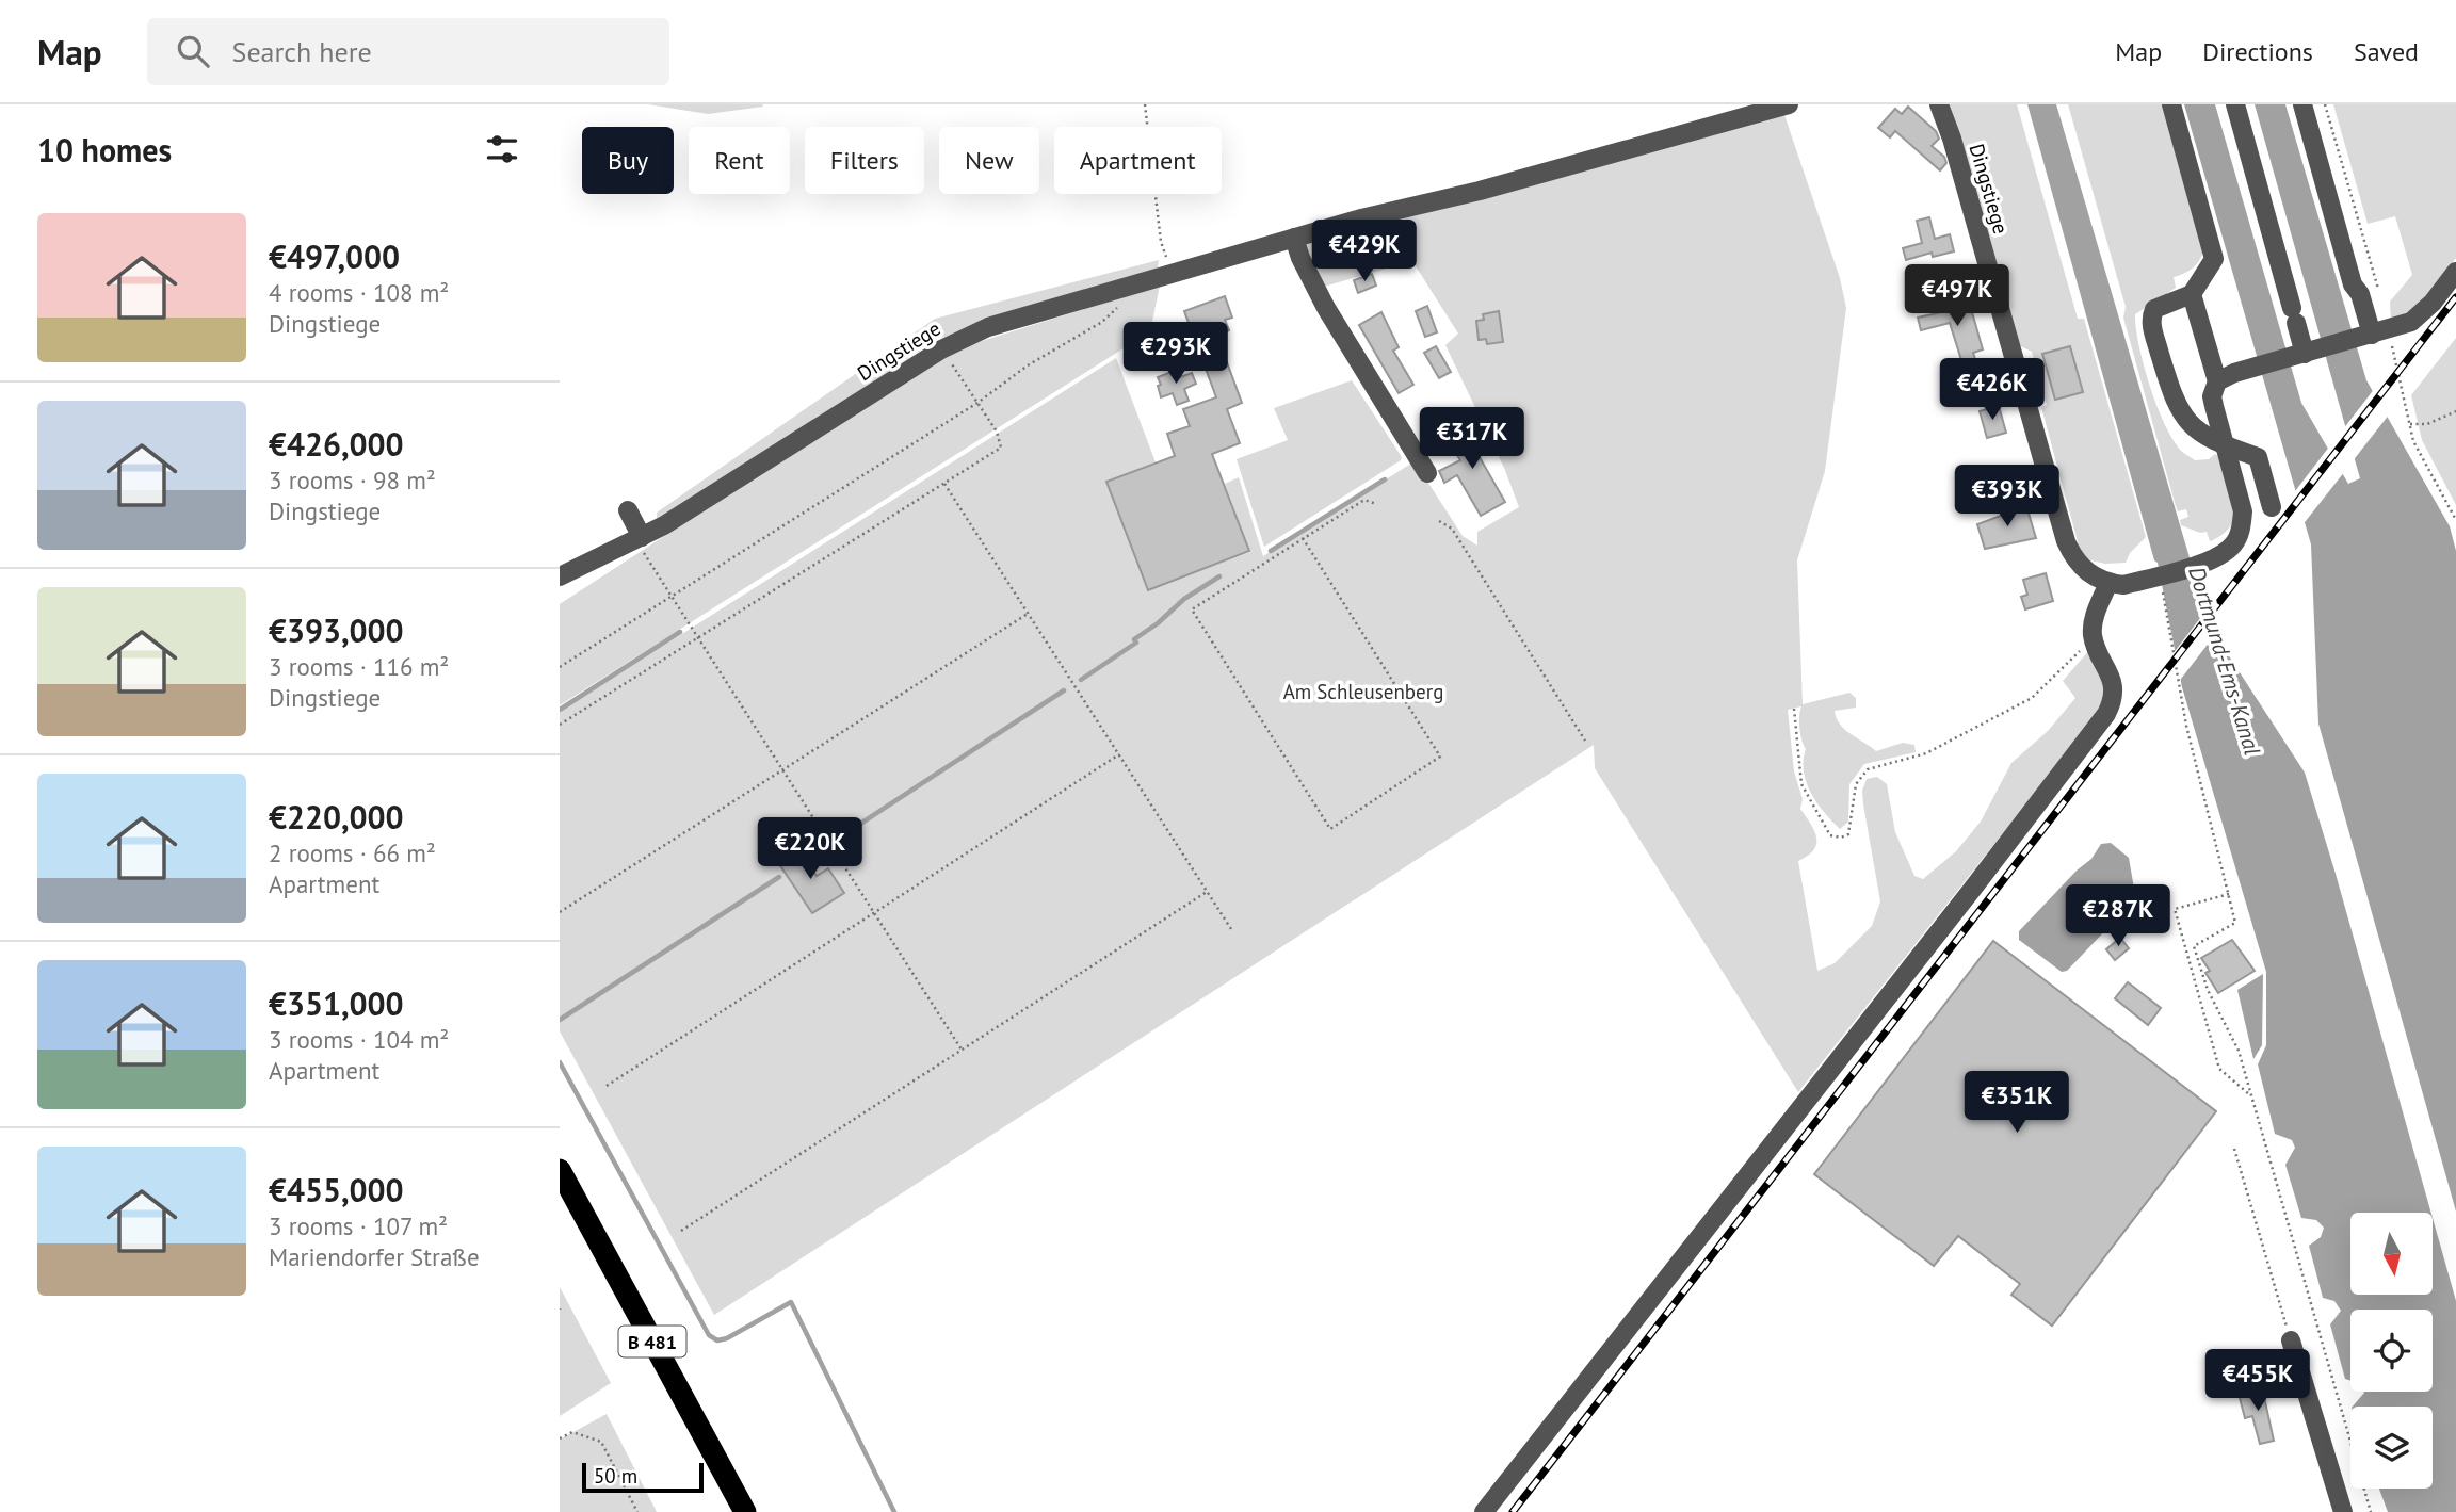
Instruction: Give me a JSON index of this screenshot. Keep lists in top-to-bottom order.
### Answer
{
  "streets": {
    "highway": ["B 481"],
    "street": ["Dingstiege"]
  },
  "water": ["Dortmund-Ems-Kanal"],
  "parks": ["Am Schleusenberg"],
  "scale_bar": "50 m",
  "north": "bottom",
  "page": {
    "header": "Map",
    "search": "Search here",
    "nav": ["Map", "Directions", "Saved"],
    "heading": "10 homes",
    "chip": [
      "Buy",
      "Rent",
      "Filters",
      "New",
      "Apartment"
    ],
    "list": [
      {
        "name": "€497,000",
        "note": "4 rooms · 108 m² · Dingstiege"
      },
      {
        "name": "€426,000",
        "note": "3 rooms · 98 m² · Dingstiege"
      },
      {
        "name": "€393,000",
        "note": "3 rooms · 116 m² · Dingstiege"
      },
      {
        "name": "€220,000",
        "note": "2 rooms · 66 m² · Apartment"
      },
      {
        "name": "€351,000",
        "note": "3 rooms · 104 m² · Apartment"
      },
      {
        "name": "€455,000",
        "note": "3 rooms · 107 m² · Mariendorfer Straße"
      }
    ],
    "price": [
      "€429K",
      "€497K",
      "€293K",
      "€426K",
      "€317K",
      "€393K",
      "€220K",
      "€287K",
      "€351K",
      "€455K"
    ],
    "scale": "50 m"
  }
}
